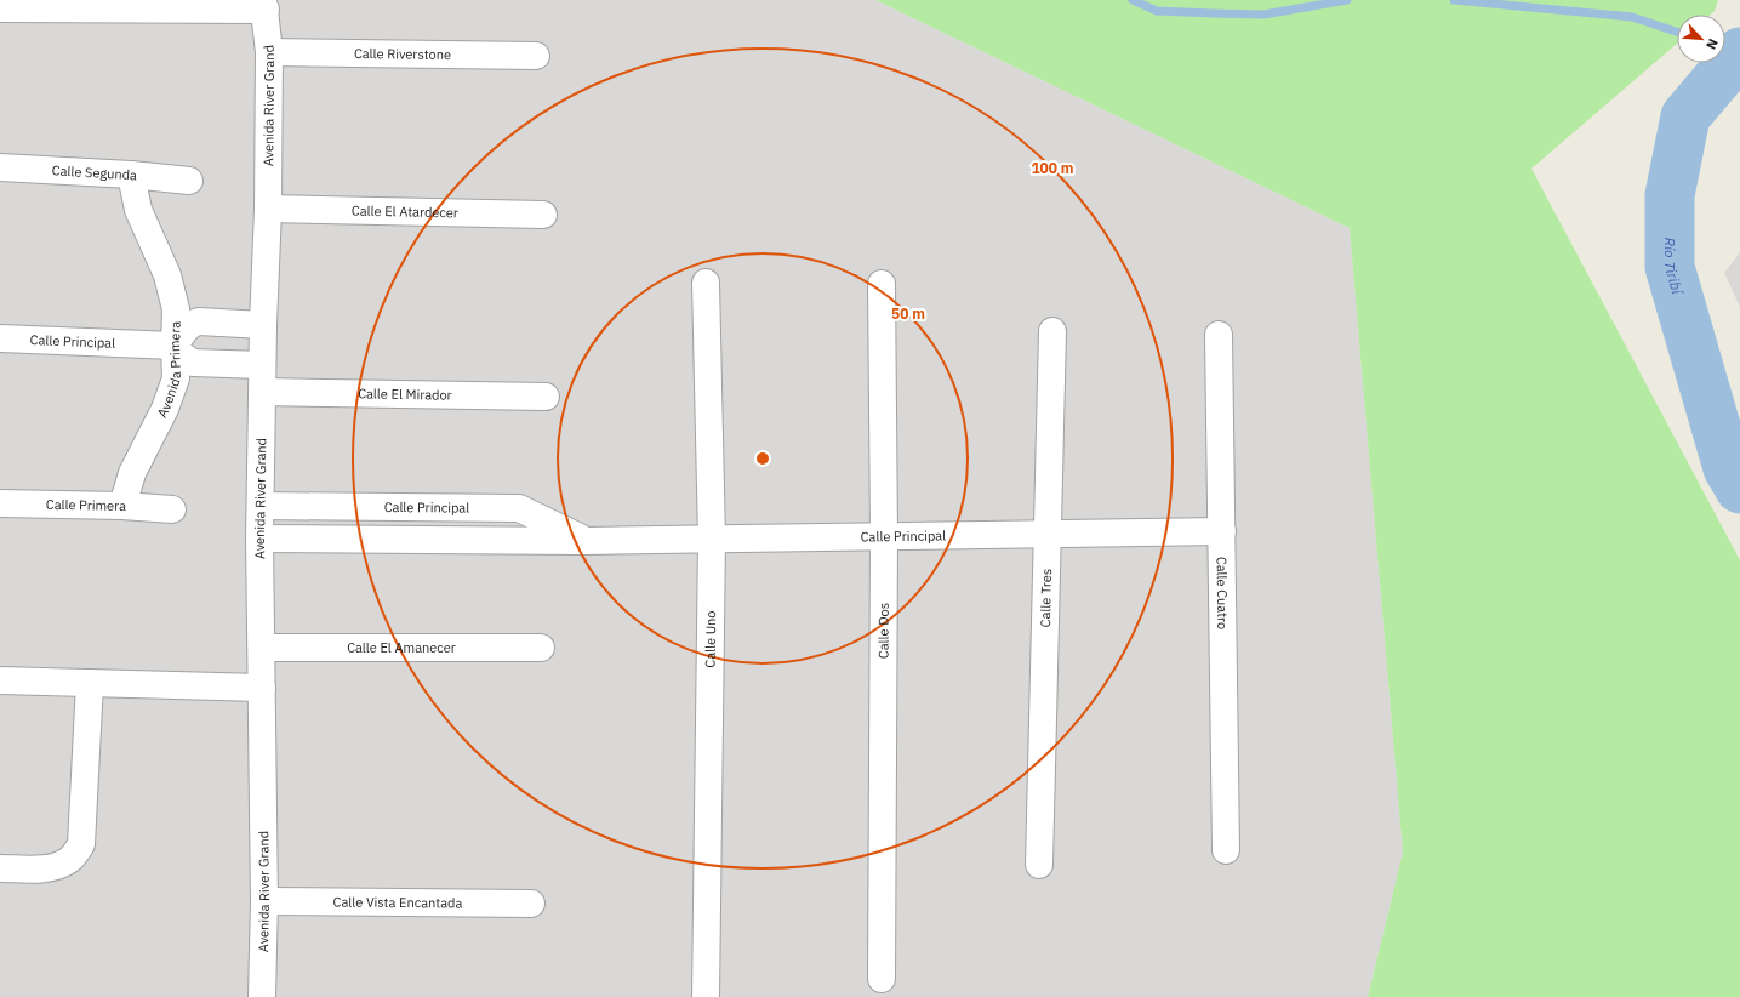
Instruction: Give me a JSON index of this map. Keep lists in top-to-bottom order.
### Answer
{
  "streets": {
    "street": [
      "Calle Riverstone",
      "Avenida River Grand",
      "Calle Segunda",
      "Calle El Atardecer",
      "Calle Principal",
      "Avenida Primera",
      "Calle El Mirador",
      "Calle Primera",
      "Calle Cuatro",
      "Calle Tres",
      "Calle Dos",
      "Calle Uno",
      "Calle El Amanecer",
      "Calle Vista Encantada"
    ]
  },
  "crossings": [
    ["Calle Riverstone", "Avenida River Grand"],
    ["Avenida River Grand", "Calle El Atardecer"],
    ["Avenida River Grand", "Calle Principal"],
    ["Avenida River Grand", "Calle El Mirador"],
    ["Avenida River Grand", "Calle El Amanecer"],
    ["Avenida River Grand", "Calle Vista Encantada"],
    ["Calle Segunda", "Avenida Primera"],
    ["Calle Principal", "Avenida Primera"],
    ["Calle Principal", "Calle Cuatro"],
    ["Calle Principal", "Calle Tres"],
    ["Calle Principal", "Calle Dos"],
    ["Calle Principal", "Calle Uno"],
    ["Avenida Primera", "Calle Primera"]
  ],
  "water": ["Río Tiribí"],
  "north": "bottom right",
  "rings": ["100 m", "50 m"]
}
